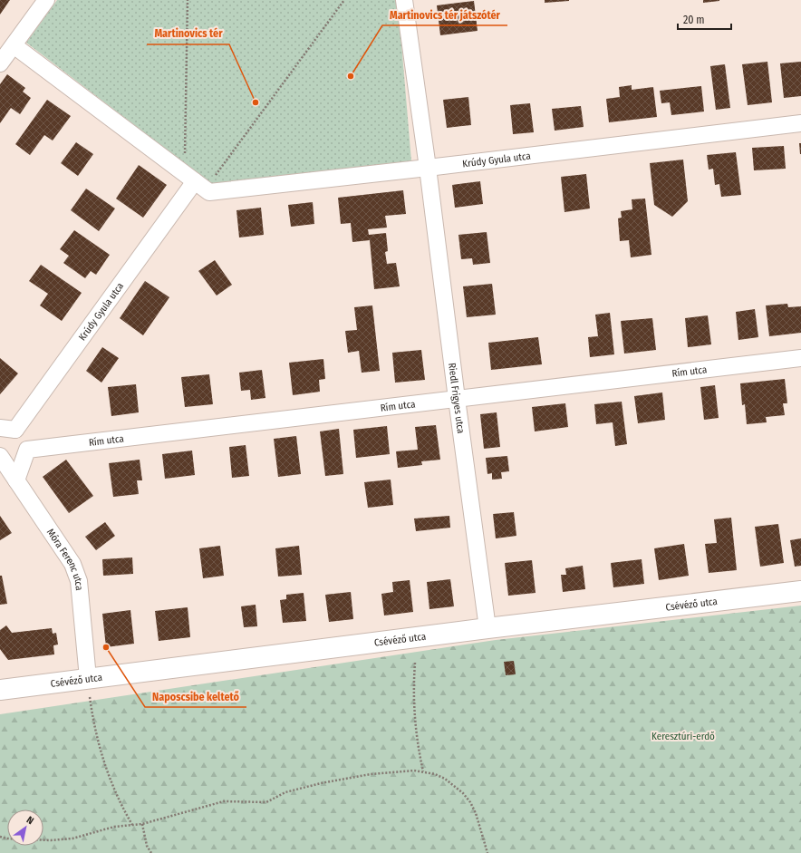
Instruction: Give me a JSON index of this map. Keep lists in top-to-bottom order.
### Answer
{
  "streets": {
    "main road": ["Csévéző utca"],
    "street": [
      "Krúdy Gyula utca",
      "Rím utca",
      "Riedl Frigyes utca",
      "Móra Ferenc utca"
    ]
  },
  "crossings": [
    ["Krúdy Gyula utca", "Riedl Frigyes utca"],
    ["Rím utca", "Riedl Frigyes utca"],
    ["Riedl Frigyes utca", "Csévéző utca"],
    ["Móra Ferenc utca", "Csévéző utca"]
  ],
  "parks": ["Keresztúri-erdő"],
  "places": ["Martinovics tér játszótér", "Martinovics tér", "Naposcsibe keltető"],
  "scale_bar": "20 m",
  "north": "top right"
}
